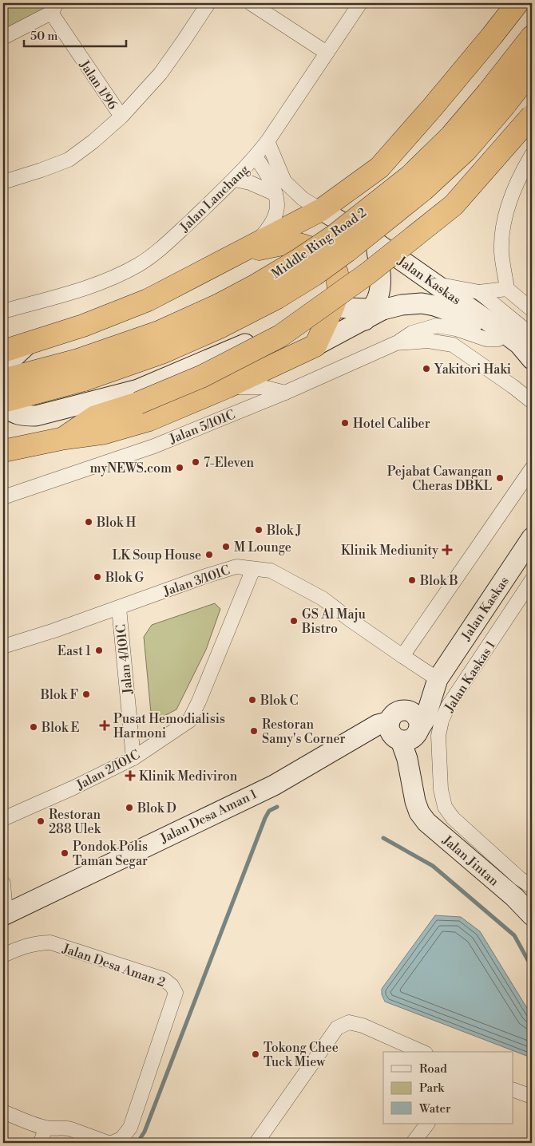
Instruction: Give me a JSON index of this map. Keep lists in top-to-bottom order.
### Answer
{
  "streets": {
    "highway": ["Middle Ring Road 2"],
    "street": [
      "Jalan 1/96",
      "Jalan Lanchang",
      "Jalan Kaskas",
      "Jalan 5/101C",
      "Jalan 3/101C",
      "Jalan 4/101C",
      "Jalan Kaskas 1",
      "Jalan 2/101C",
      "Jalan Desa Aman 1",
      "Jalan Jintan",
      "Jalan Desa Aman 2"
    ]
  },
  "crossings": [
    ["Jalan Kaskas", "Jalan 3/101C"],
    ["Jalan Kaskas", "Jalan Desa Aman 1"],
    ["Jalan Kaskas", "Jalan Jintan"],
    ["Jalan 3/101C", "Jalan 4/101C"],
    ["Jalan 3/101C", "Jalan 2/101C"],
    ["Jalan 4/101C", "Jalan 2/101C"],
    ["Jalan Desa Aman 1", "Jalan Jintan"]
  ],
  "places": {
    "other": [
      "Yakitori Haki",
      "Hotel Caliber",
      "7-Eleven",
      "myNEWS.com",
      "Pejabat Cawangan Cheras DBKL",
      "Blok H",
      "Blok J",
      "M Lounge",
      "LK Soup House",
      "Blok G",
      "Blok B",
      "GS Al Maju Bistro",
      "East 1",
      "Blok F",
      "Blok C",
      "Blok E",
      "Restoran Samy's Corner",
      "Blok D",
      "Restoran 288 Ulek",
      "Pondok Polis Taman Segar",
      "Tokong Chee Tuck Miew"
    ],
    "health": ["Klinik Mediunity", "Pusat Hemodialisis Harmoni", "Klinik Mediviron"]
  },
  "legend": ["Road", "Park", "Water"],
  "scale_bar": "50 m"
}
